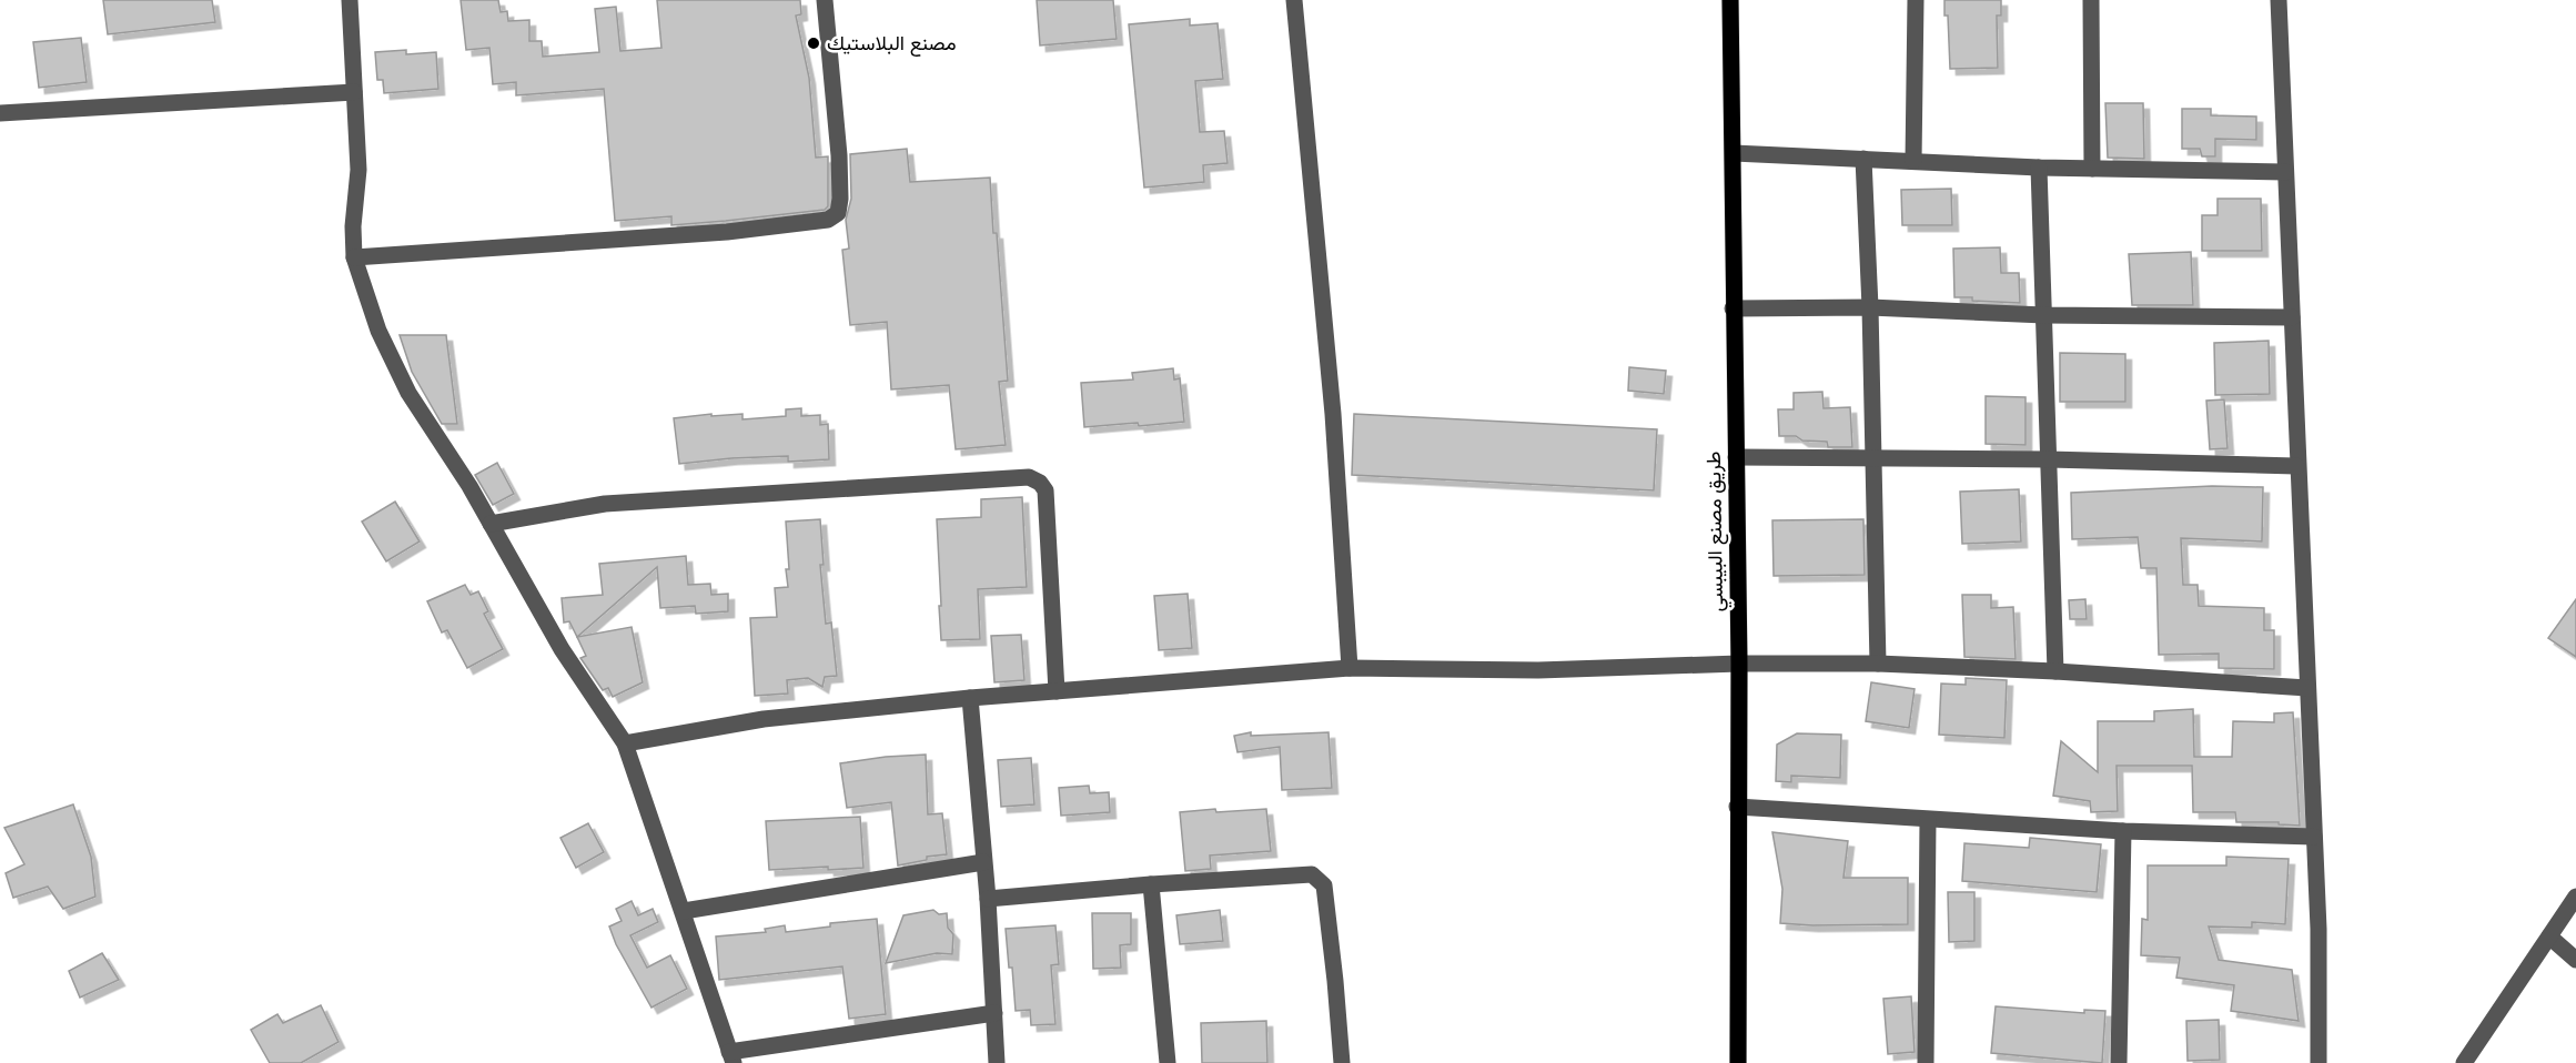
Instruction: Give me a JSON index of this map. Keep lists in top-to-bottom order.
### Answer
{
  "streets": {
    "main road": ["طريق مصنع البيبسي"]
  },
  "places": ["مصنع البلاستيك"]
}
